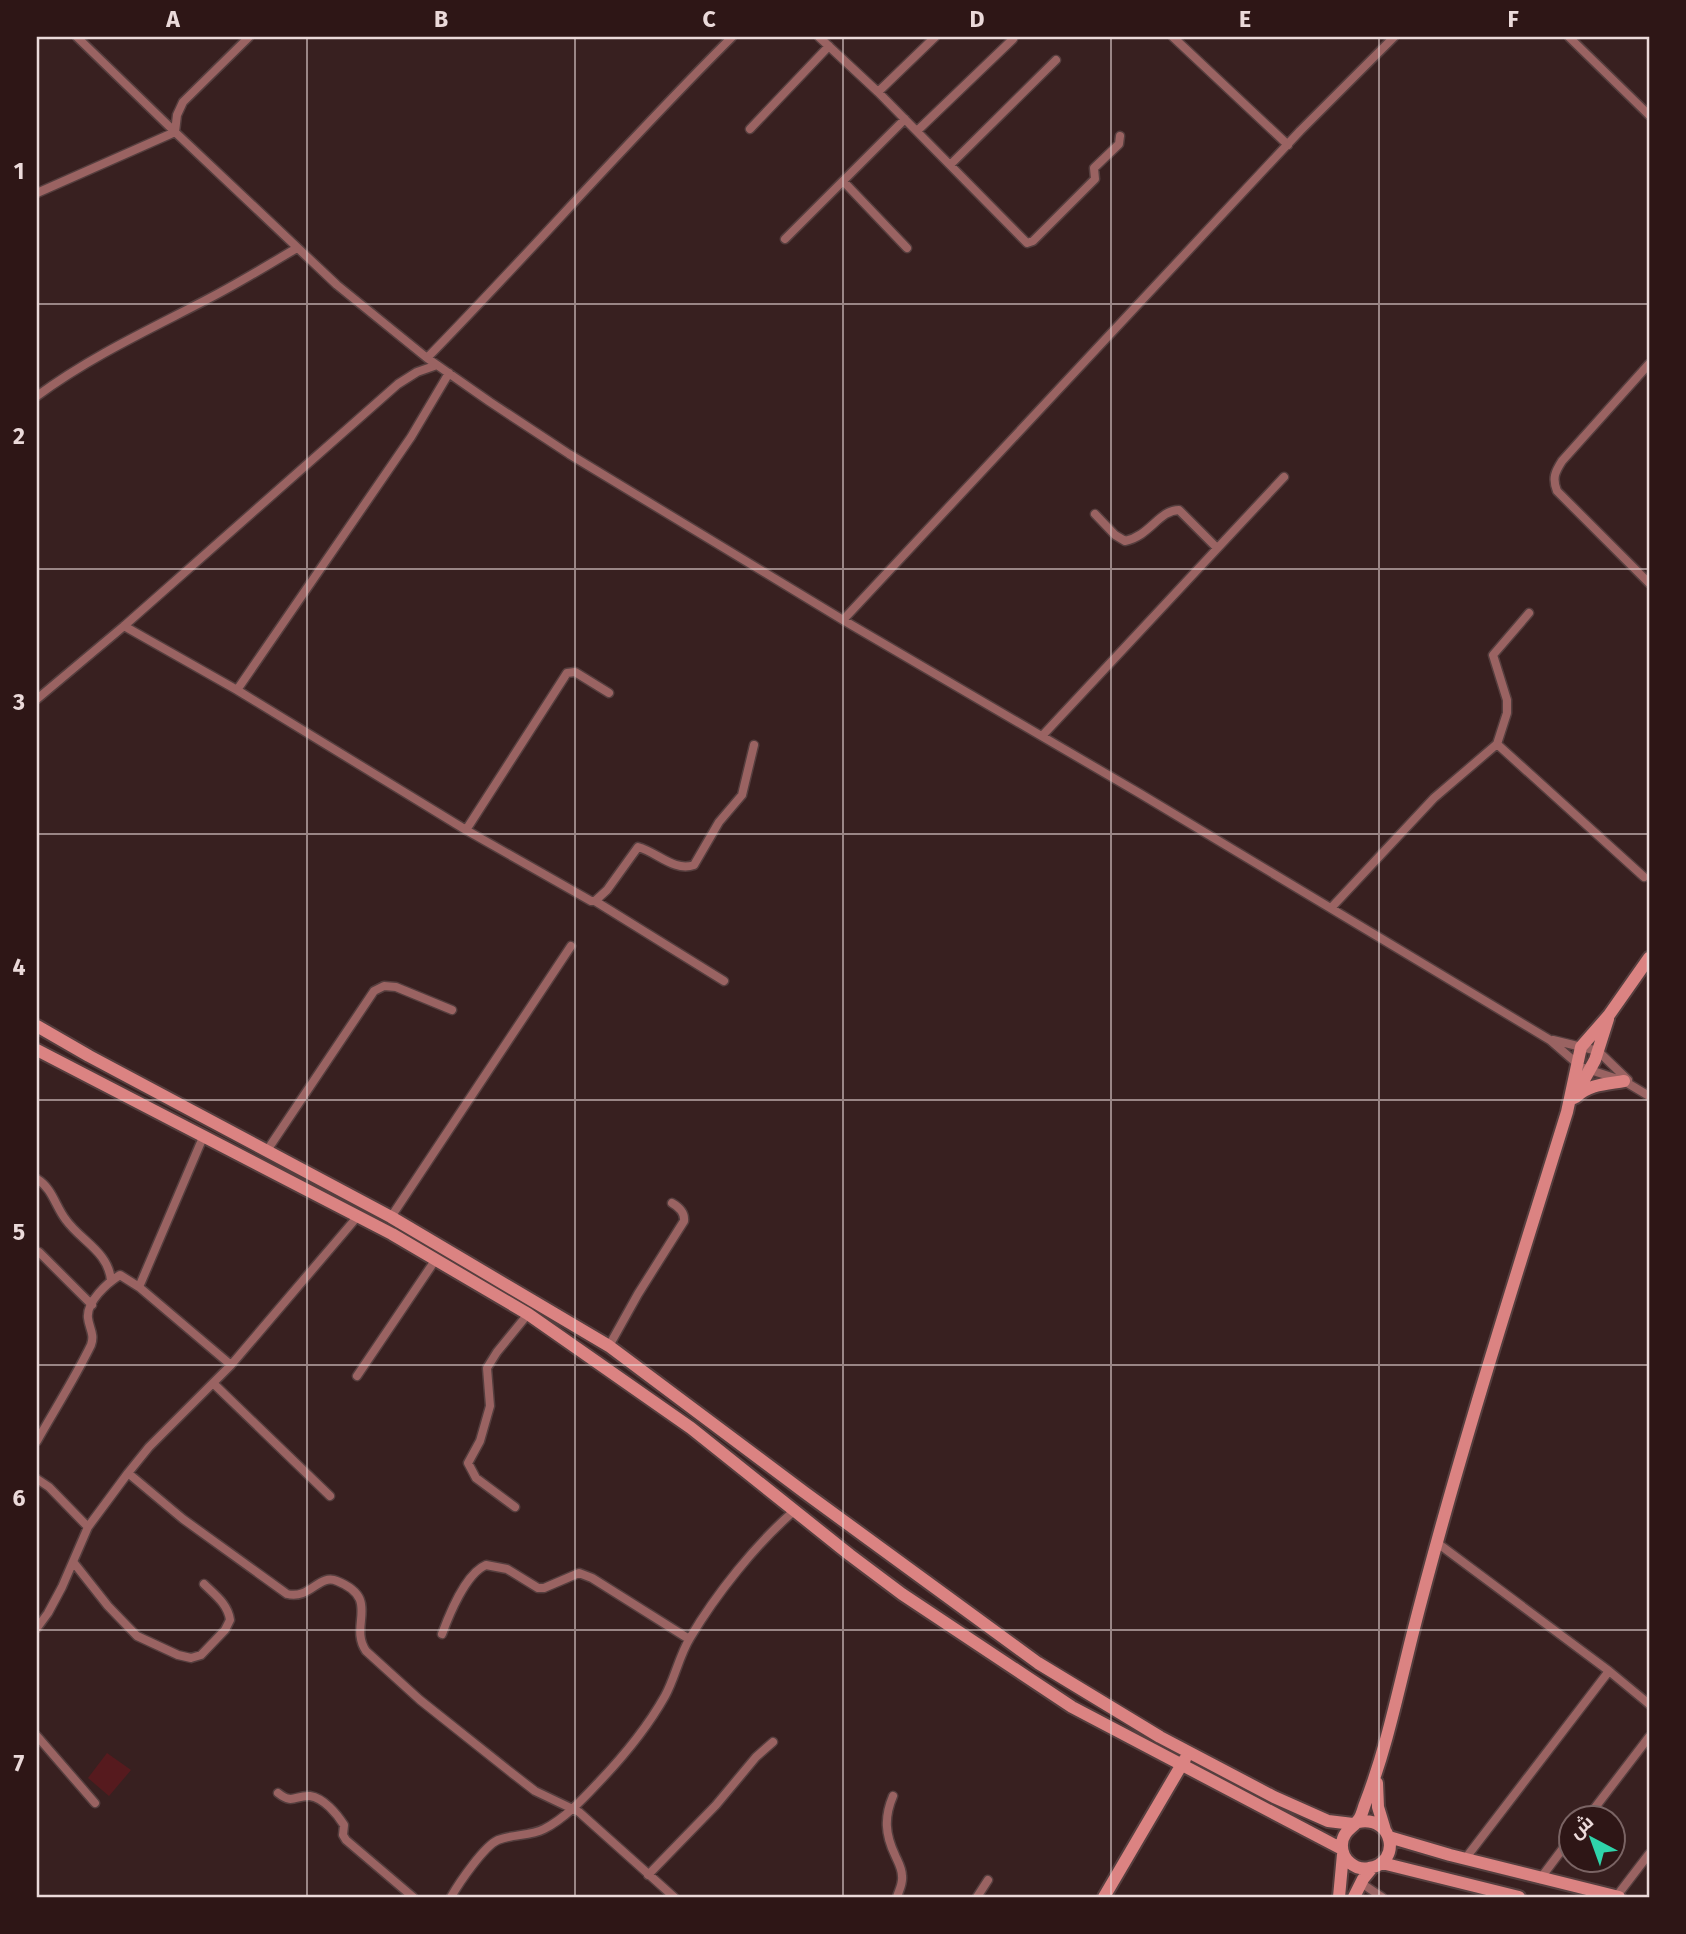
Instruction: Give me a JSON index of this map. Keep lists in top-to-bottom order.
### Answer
{
  "north": "top left",
  "grid": {
    "columns": [
      "A",
      "B",
      "C",
      "D",
      "E",
      "F"
    ],
    "rows": [
      "1",
      "2",
      "3",
      "4",
      "5",
      "6",
      "7"
    ]
  }
}
